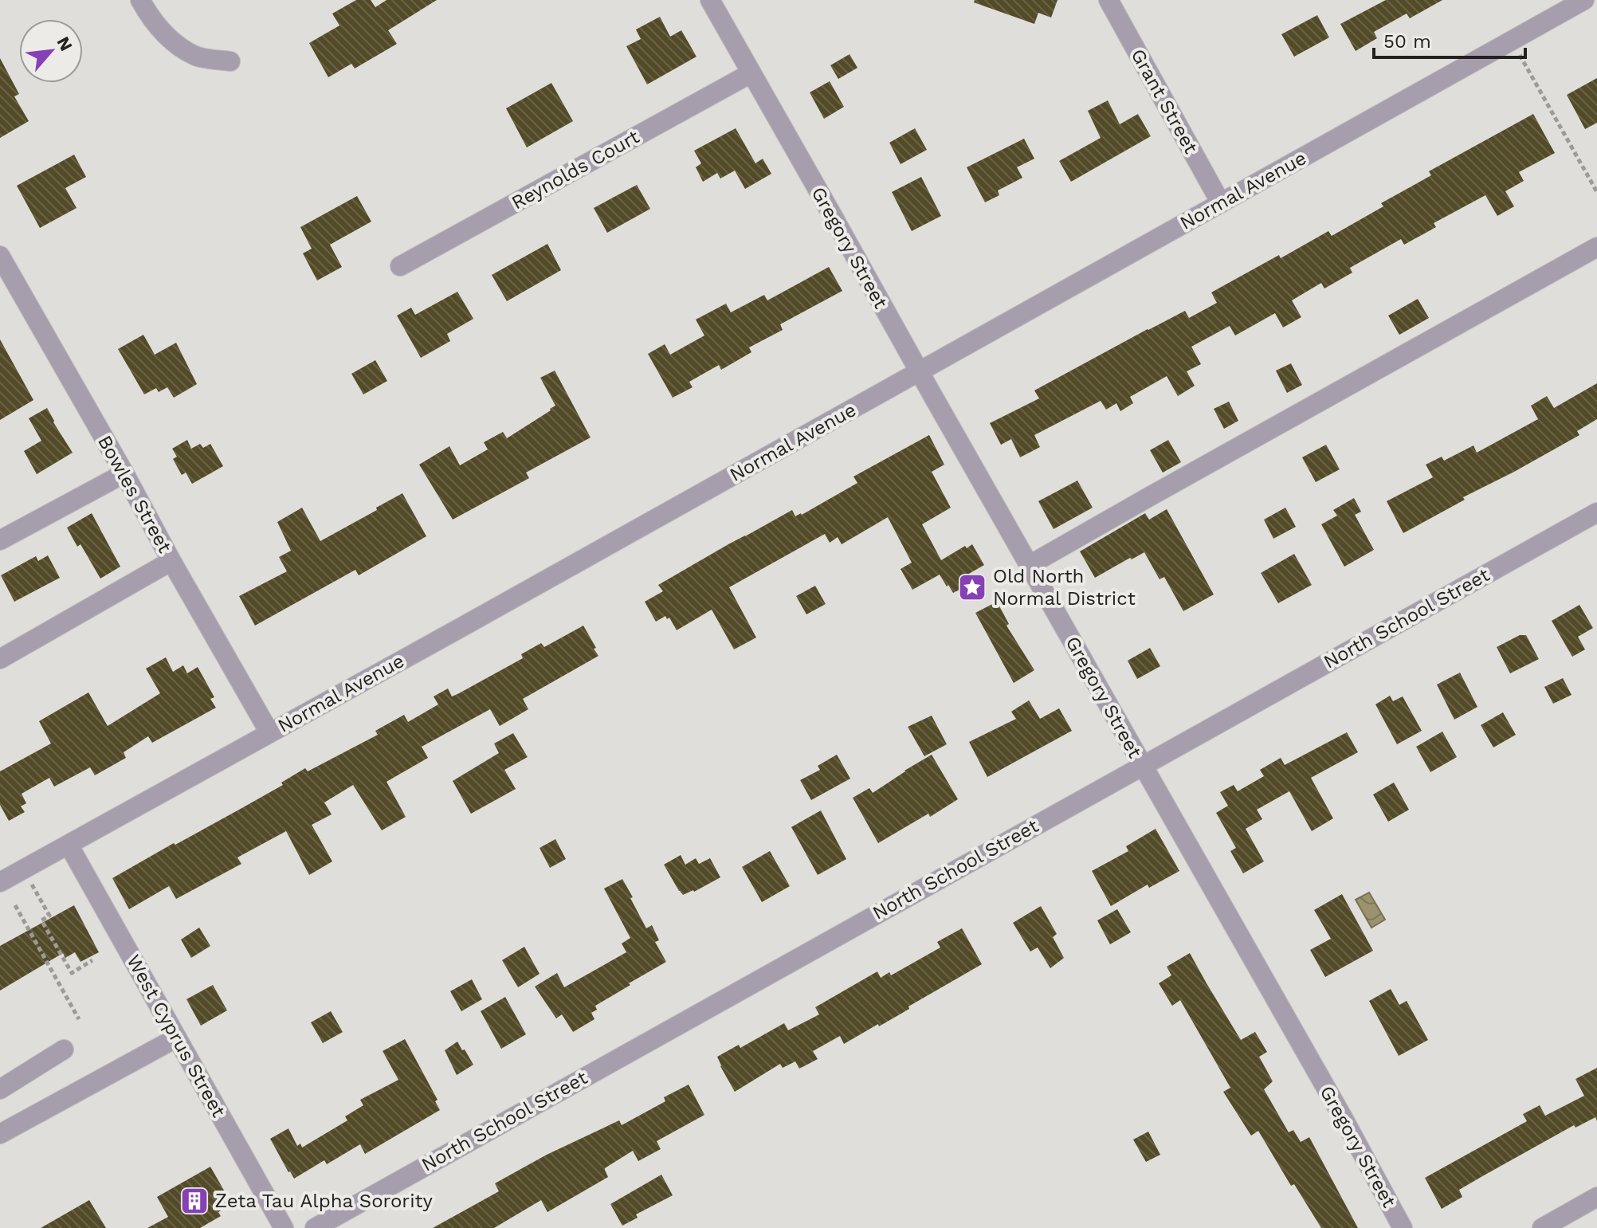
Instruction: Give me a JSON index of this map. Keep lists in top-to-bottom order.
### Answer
{
  "streets": {
    "street": [
      "Grant Street",
      "Reynolds Court",
      "Normal Avenue",
      "Gregory Street",
      "Bowles Street",
      "North School Street",
      "West Cyprus Street"
    ]
  },
  "crossings": [
    ["Grant Street", "Normal Avenue"],
    ["Reynolds Court", "Gregory Street"],
    ["Normal Avenue", "Gregory Street"],
    ["Normal Avenue", "Bowles Street"],
    ["Normal Avenue", "West Cyprus Street"],
    ["Gregory Street", "North School Street"]
  ],
  "places": {
    "place": ["Old North Normal District"],
    "building": ["Ζeta Tau Alpha Sorority"]
  },
  "scale_bar": "50 m",
  "north": "top right"
}
